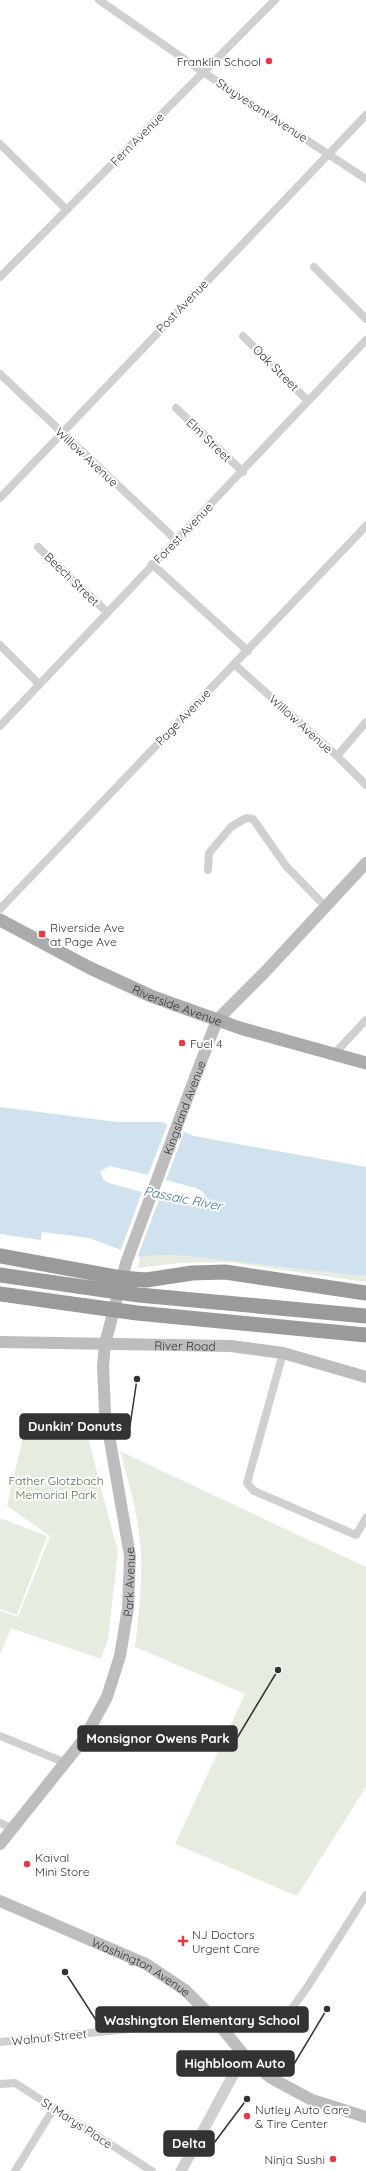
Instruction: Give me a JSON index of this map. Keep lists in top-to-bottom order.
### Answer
{
  "streets": {
    "main road": [
      "Riverside Avenue",
      "Kingsland Avenue",
      "River Road",
      "Park Avenue",
      "Washington Avenue"
    ],
    "street": [
      "Stuyvesant Avenue",
      "Fern Avenue",
      "Post Avenue",
      "Oak Street",
      "Elm Street",
      "Willow Avenue",
      "Forest Avenue",
      "Beech Street",
      "Page Avenue",
      "Walnut Street",
      "St Marys Place"
    ]
  },
  "crossings": [
    ["Stuyvesant Avenue", "Fern Avenue"],
    ["Stuyvesant Avenue", "Post Avenue"],
    ["Post Avenue", "Willow Avenue"],
    ["Oak Street", "Forest Avenue"],
    ["Elm Street", "Forest Avenue"],
    ["Willow Avenue", "Forest Avenue"],
    ["Willow Avenue", "Page Avenue"],
    ["Forest Avenue", "Beech Street"],
    ["Riverside Avenue", "Kingsland Avenue"],
    ["Kingsland Avenue", "Park Avenue"],
    ["River Road", "Park Avenue"],
    ["Washington Avenue", "Walnut Street"]
  ],
  "water": ["Passaic River"],
  "parks": ["Father Glotzbach Memorial Park"],
  "places": {
    "other": [
      "Franklin School",
      "Fuel 4",
      "Dunkin' Donuts",
      "Monsignor Owens Park",
      "Kaival Mini Store",
      "Washington Elementary School",
      "Highbloom Auto",
      "Delta",
      "Nutley Auto Care & Tire Center",
      "Ninja Sushi"
    ],
    "transit": ["Riverside Ave at Page Ave"],
    "health": ["NJ Doctors Urgent Care"]
  }
}
